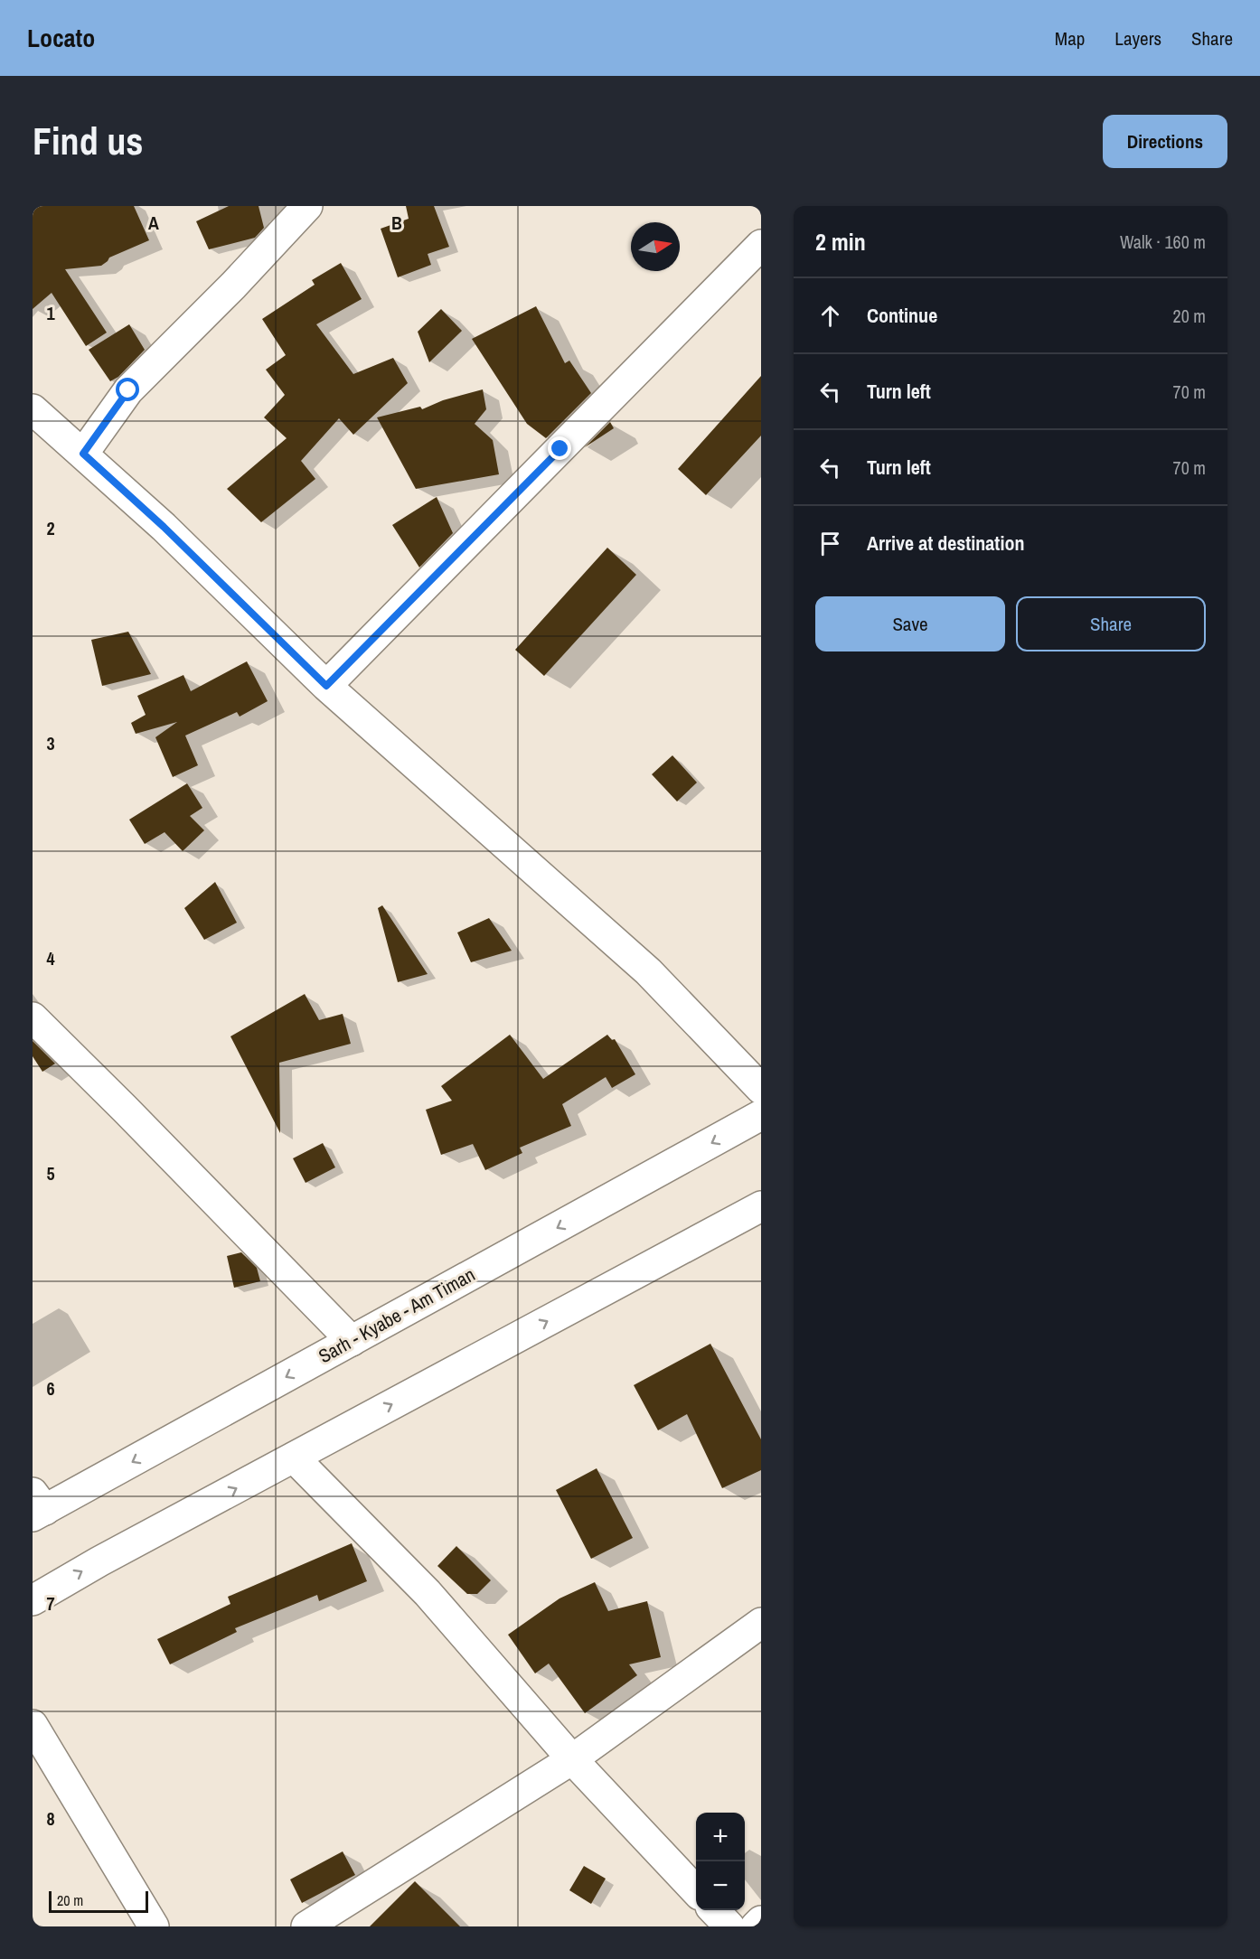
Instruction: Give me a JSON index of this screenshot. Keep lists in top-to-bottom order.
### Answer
{
  "streets": {
    "main road": ["Sarh - Kyabe - Am Timan"]
  },
  "scale_bar": "20 m",
  "north": "right",
  "page": {
    "header": "Locato",
    "nav": ["Map", "Layers", "Share"],
    "buttons": [
      "Directions",
      ["Save", "Share"]
    ],
    "title": "Find us",
    "heading": ["2 min", "Walk · 160 m"],
    "list": [
      ["Continue", "20 m"],
      ["Turn left", "70 m"],
      ["Turn left", "70 m"],
      "Arrive at destination"
    ],
    "map_buttons": ["+", "−"],
    "scale": "20 m"
  },
  "grid": {
    "columns": ["A", "B"],
    "rows": [
      "1",
      "2",
      "3",
      "4",
      "5",
      "6",
      "7",
      "8"
    ]
  }
}
